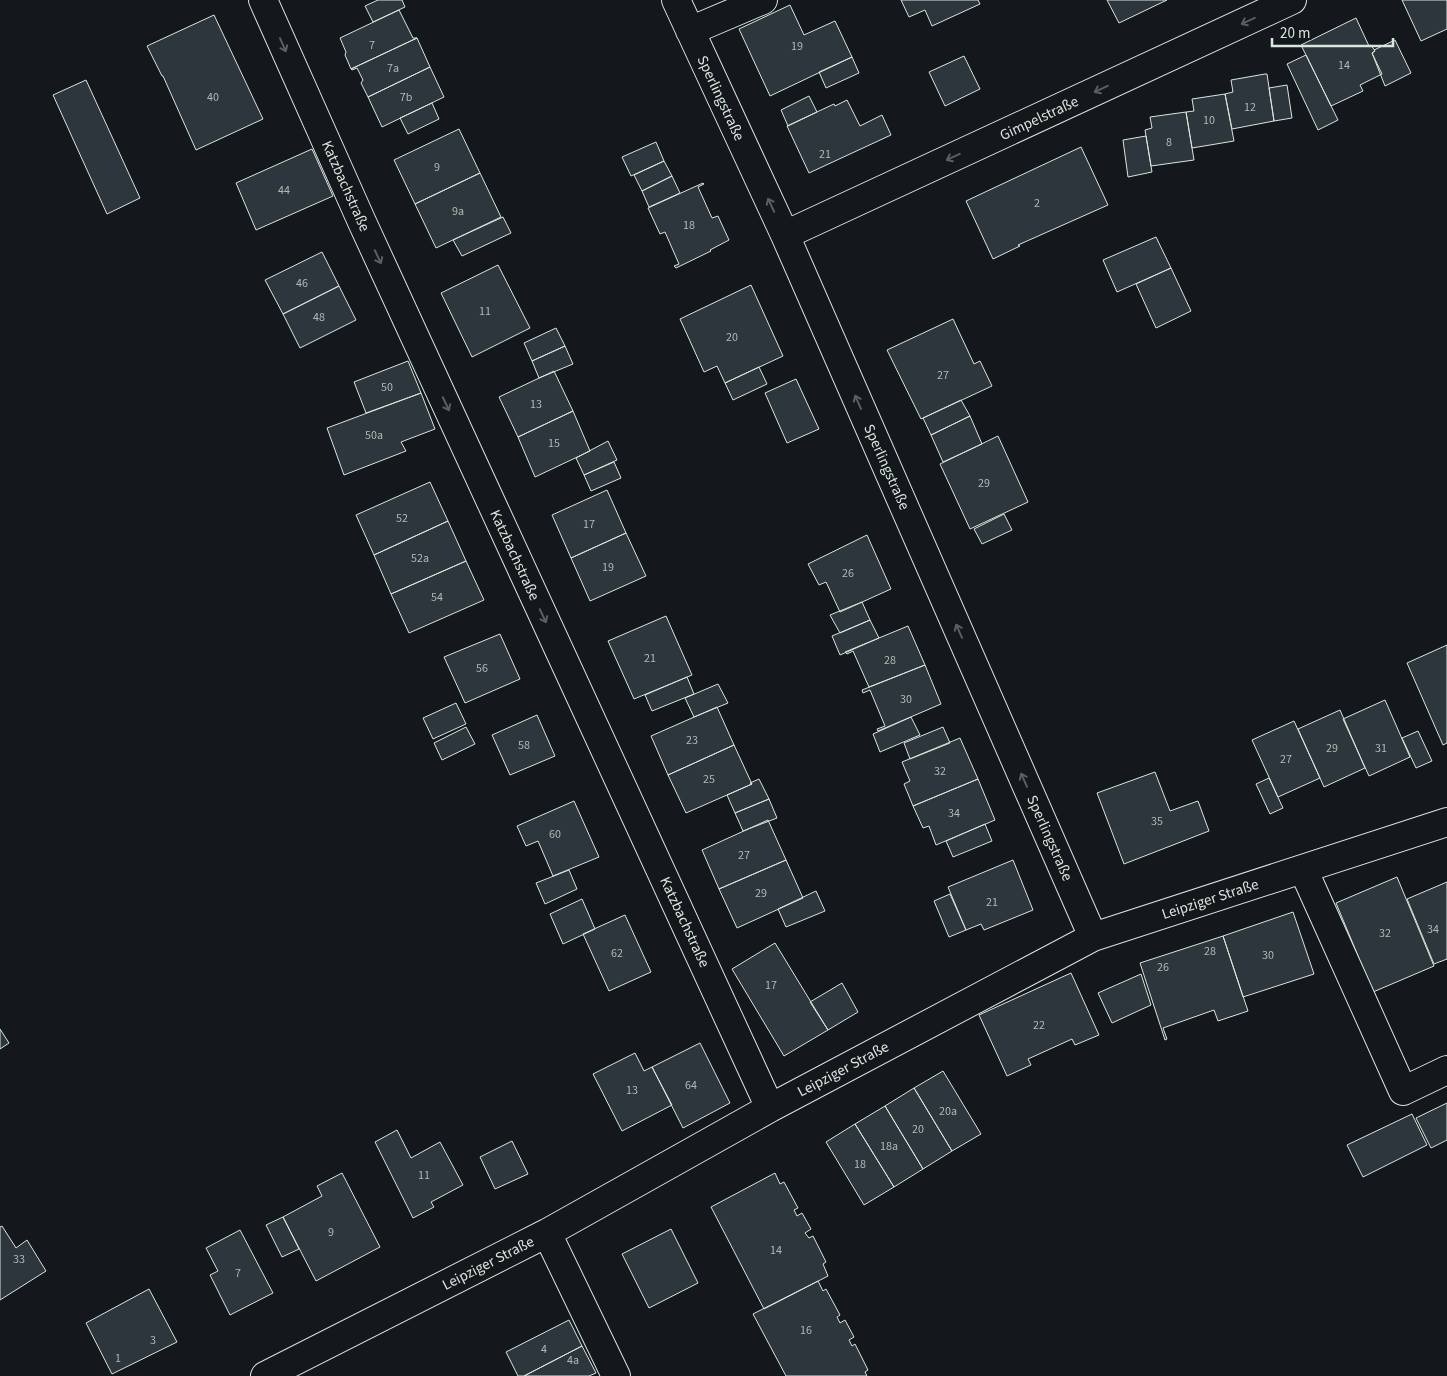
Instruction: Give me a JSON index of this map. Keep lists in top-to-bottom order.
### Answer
{
  "streets": {
    "street": [
      "Sperlingstraße",
      "Gimpelstraße",
      "Katzbachstraße",
      "Leipziger Straße"
    ]
  },
  "crossings": [
    ["Sperlingstraße", "Gimpelstraße"],
    ["Sperlingstraße", "Leipziger Straße"],
    ["Katzbachstraße", "Leipziger Straße"]
  ],
  "one_way": ["Sperlingstraße", "Gimpelstraße", "Katzbachstraße"],
  "house_numbers": [
    "7",
    "19",
    "14",
    "7a",
    "40",
    "7b",
    "12",
    "10",
    "8",
    "21",
    "9",
    "44",
    "2",
    "9a",
    "18",
    "46",
    "11",
    "48",
    "20",
    "27",
    "50",
    "13",
    "50a",
    "15",
    "29",
    "52",
    "17",
    "52a",
    "19",
    "26",
    "54",
    "21",
    "28",
    "56",
    "30",
    "23",
    "58",
    "29",
    "31",
    "27",
    "32",
    "25",
    "34",
    "35",
    "60",
    "27",
    "29",
    "21",
    "34",
    "32",
    "28",
    "62",
    "30",
    "26",
    "17",
    "22",
    "64",
    "13",
    "20a",
    "20",
    "18a",
    "18",
    "11",
    "9",
    "14",
    "33",
    "7",
    "16",
    "3",
    "4",
    "1",
    "4a"
  ],
  "scale_bar": "20 m"
}
